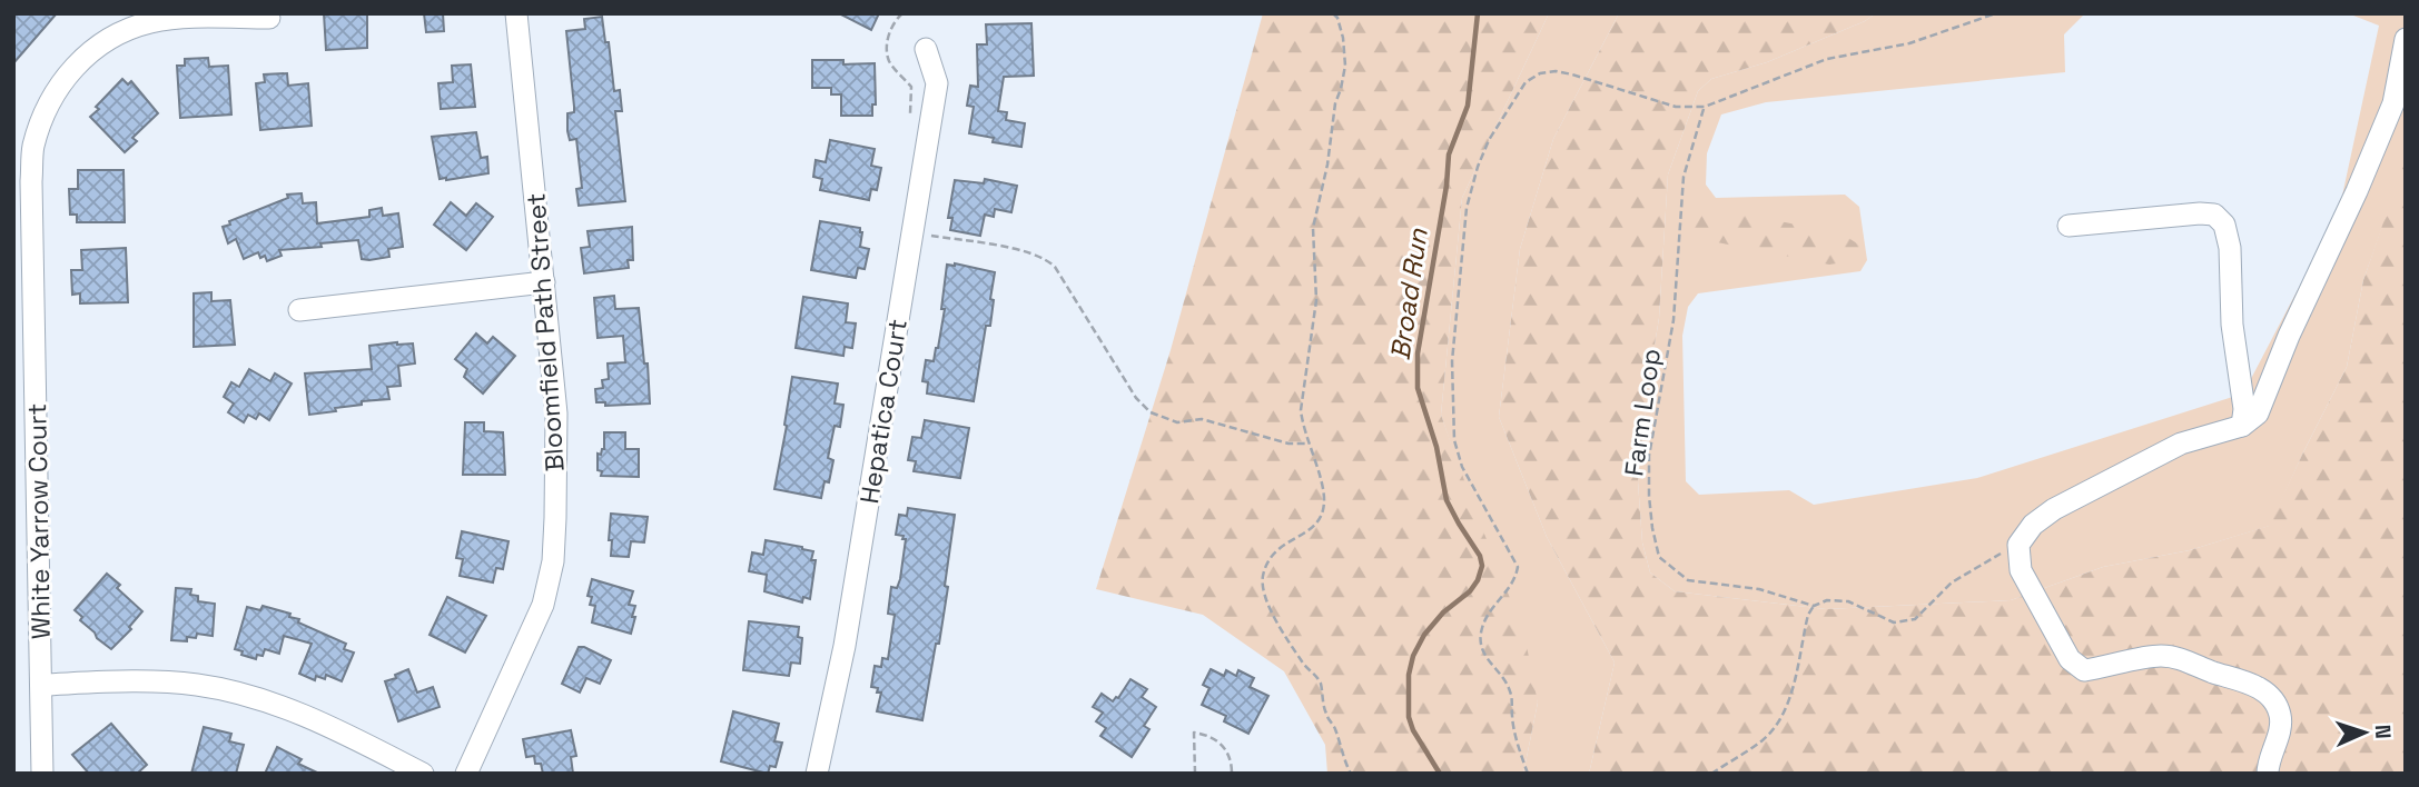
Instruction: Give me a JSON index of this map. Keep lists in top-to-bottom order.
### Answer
{
  "streets": {
    "street": ["Bloomfield Path Street", "Hepatica Court", "White Yarrow Court"],
    "path": ["Farm Loop"]
  },
  "water": ["Broad Run"],
  "north": "right"
}
